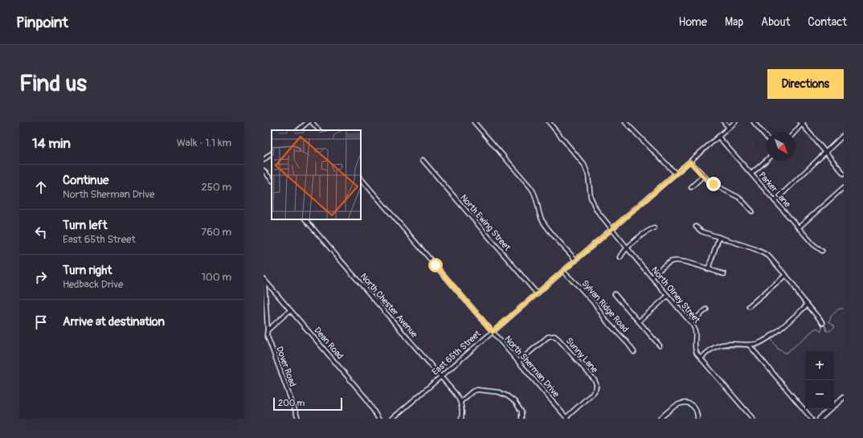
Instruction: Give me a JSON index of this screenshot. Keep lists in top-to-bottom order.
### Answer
{
  "streets": {
    "street": [
      "Parker Lane",
      "North Ewing Street",
      "North Olney Street",
      "North Chester Avenue",
      "Sylvan Ridge Road",
      "Dean Road",
      "East 65th Street",
      "Sunny Lane",
      "Dover Road",
      "North Sherman Drive"
    ]
  },
  "crossings": [
    ["Parker Lane", "East 65th Street"],
    ["North Ewing Street", "East 65th Street"],
    ["North Olney Street", "East 65th Street"],
    ["North Chester Avenue", "East 65th Street"],
    ["Sylvan Ridge Road", "East 65th Street"],
    ["Dean Road", "Dover Road"],
    ["East 65th Street", "North Sherman Drive"],
    ["Sunny Lane", "North Sherman Drive"]
  ],
  "scale_bar": "200 m",
  "north": "bottom right",
  "page": {
    "header": "Pinpoint",
    "nav": [
      "Home",
      "Map",
      "About",
      "Contact"
    ],
    "buttons": "Directions",
    "title": "Find us",
    "heading": ["14 min", "Walk · 1.1 km"],
    "list": [
      ["Continue", "North Sherman Drive", "250 m"],
      ["Turn left", "East 65th Street", "760 m"],
      ["Turn right", "Hedback Drive", "100 m"],
      "Arrive at destination"
    ],
    "map_buttons": ["+", "−"],
    "scale": "200 m"
  }
}
